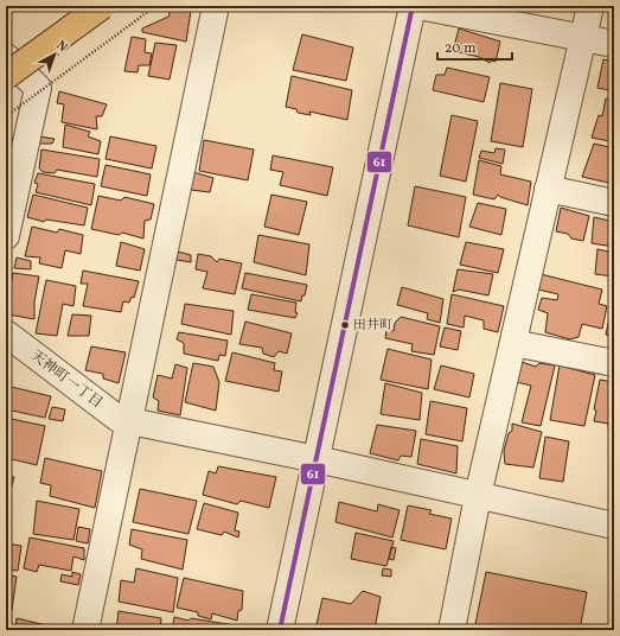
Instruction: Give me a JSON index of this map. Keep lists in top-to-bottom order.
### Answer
{
  "streets": {
    "street": ["天神町一丁目"]
  },
  "places": ["田井町"],
  "lines": ["transit line 61"],
  "scale_bar": "20 m",
  "north": "top right"
}
